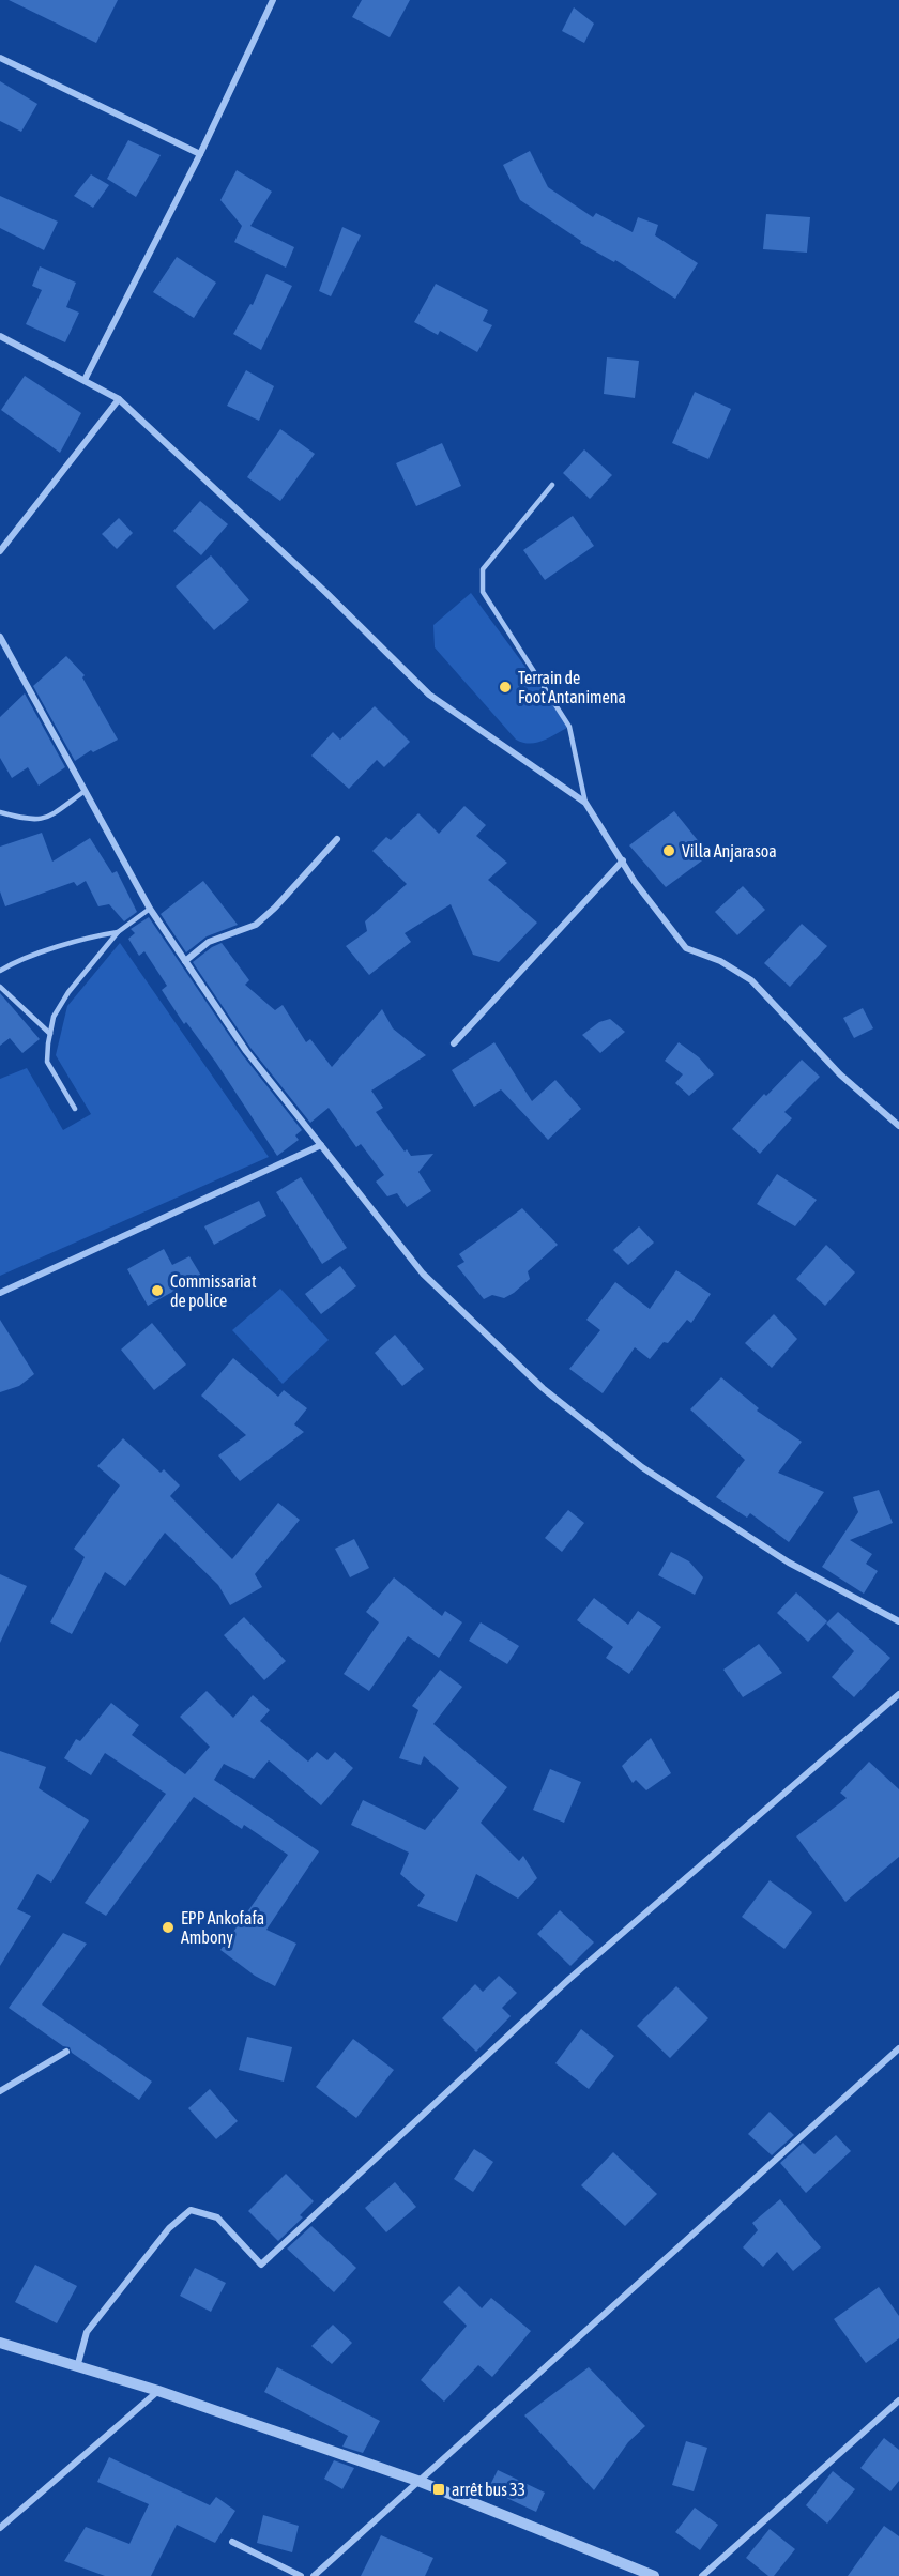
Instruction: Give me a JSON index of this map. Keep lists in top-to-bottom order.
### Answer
{
  "places": {
    "other": [
      "Terrain de Foot Antanimena",
      "Villa Anjarasoa",
      "Commissariat de police",
      "EPP Ankofafa Ambony"
    ],
    "transit": ["arrêt bus 33"]
  }
}
